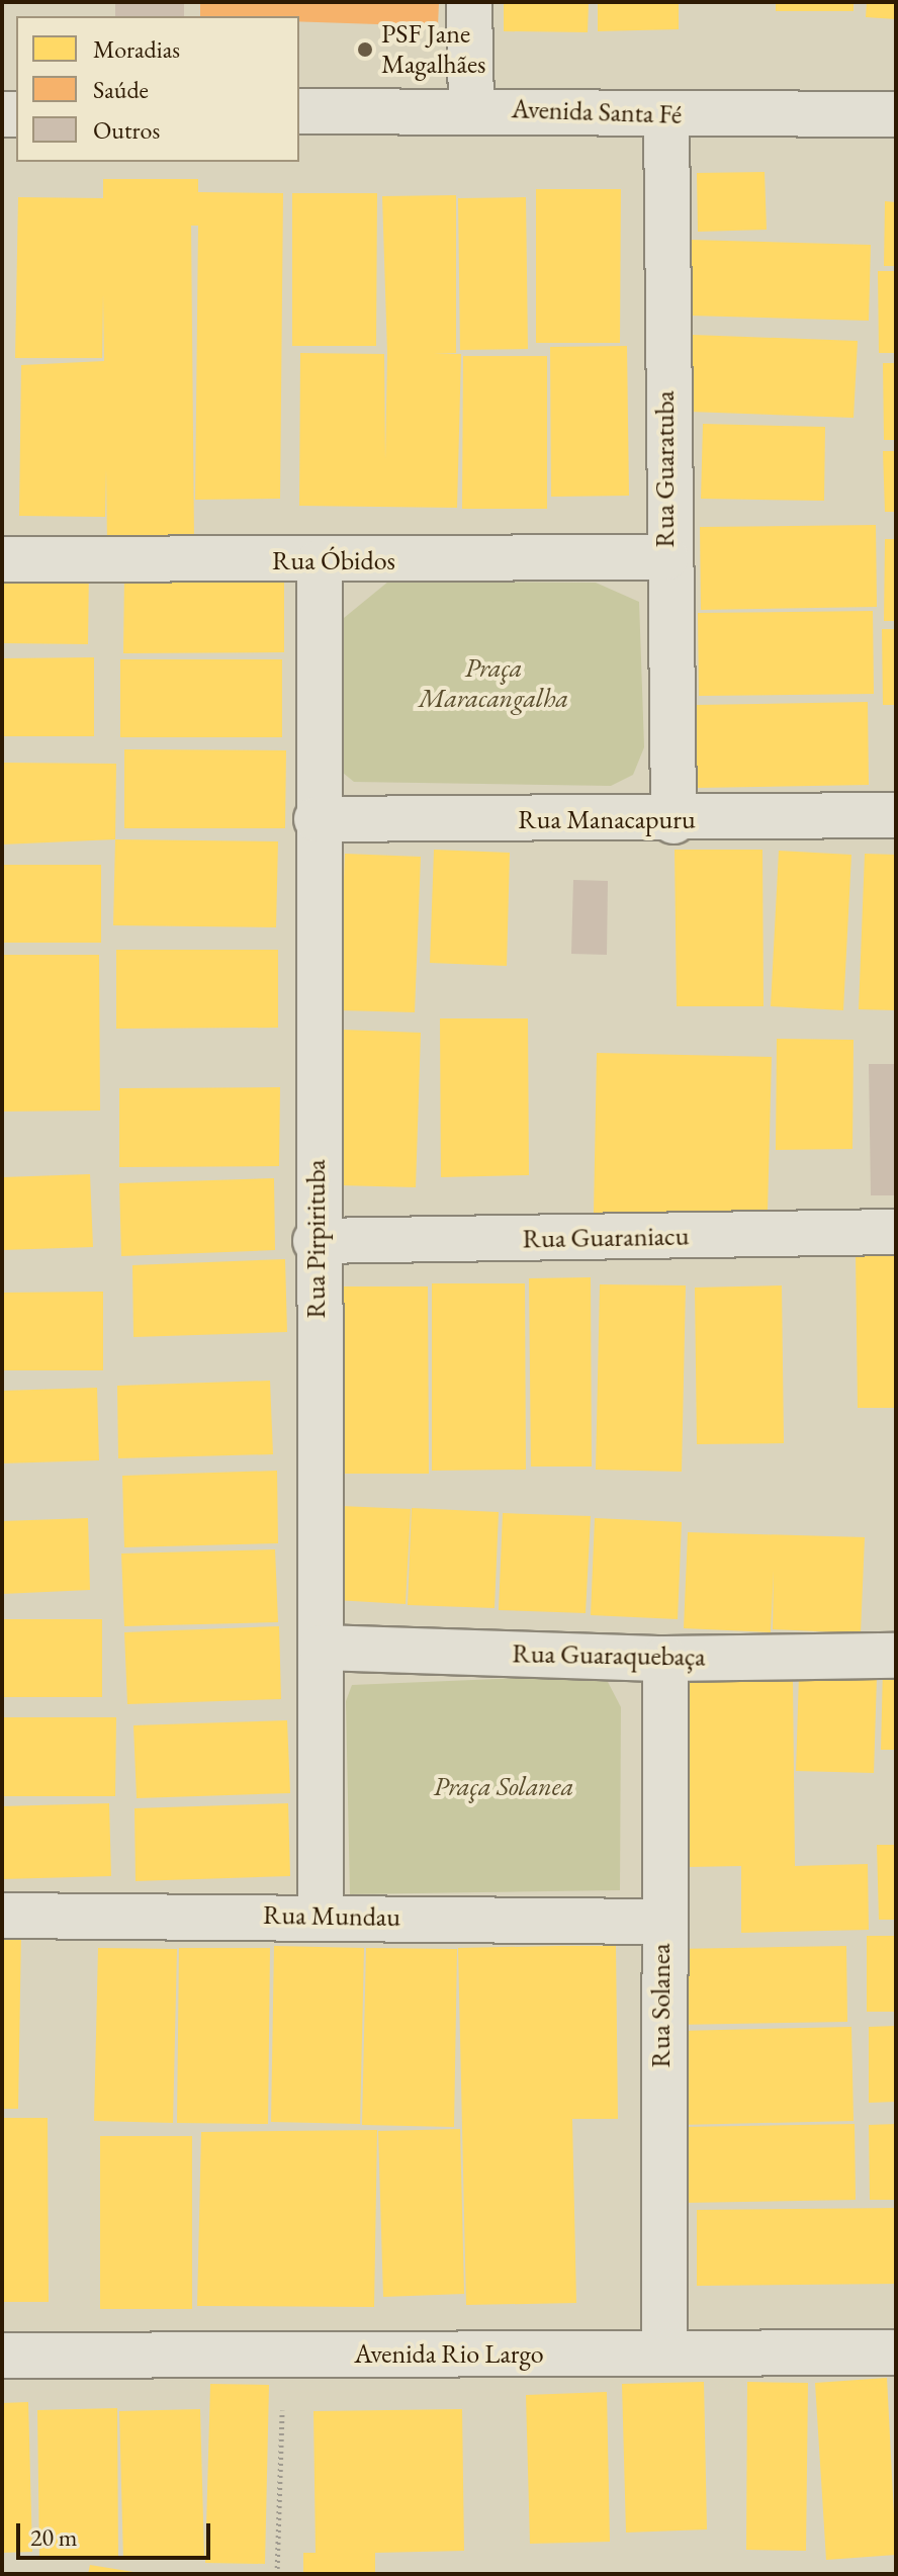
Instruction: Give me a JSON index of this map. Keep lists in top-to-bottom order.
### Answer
{
  "streets": {
    "street": [
      "Avenida Santa Fé",
      "Rua Guaratuba",
      "Rua Óbidos",
      "Rua Manacapuru",
      "Rua Guaraniacu",
      "Rua Pirpirituba",
      "Rua Guaraquebaça",
      "Rua Mundau",
      "Rua Solanea",
      "Avenida Rio Largo"
    ]
  },
  "crossings": [
    ["Avenida Santa Fé", "Rua Guaratuba"],
    ["Rua Guaratuba", "Rua Óbidos"],
    ["Rua Guaratuba", "Rua Manacapuru"],
    ["Rua Óbidos", "Rua Pirpirituba"],
    ["Rua Manacapuru", "Rua Pirpirituba"],
    ["Rua Guaraniacu", "Rua Pirpirituba"],
    ["Rua Pirpirituba", "Rua Guaraquebaça"],
    ["Rua Pirpirituba", "Rua Mundau"],
    ["Rua Guaraquebaça", "Rua Solanea"],
    ["Rua Mundau", "Rua Solanea"],
    ["Rua Solanea", "Avenida Rio Largo"]
  ],
  "parks": ["Praça Maracangalha", "Praça Solanea"],
  "places": ["PSF Jane Magalhães"],
  "legend": ["Moradias", "Saúde", "Outros"],
  "scale_bar": "20 m"
}
